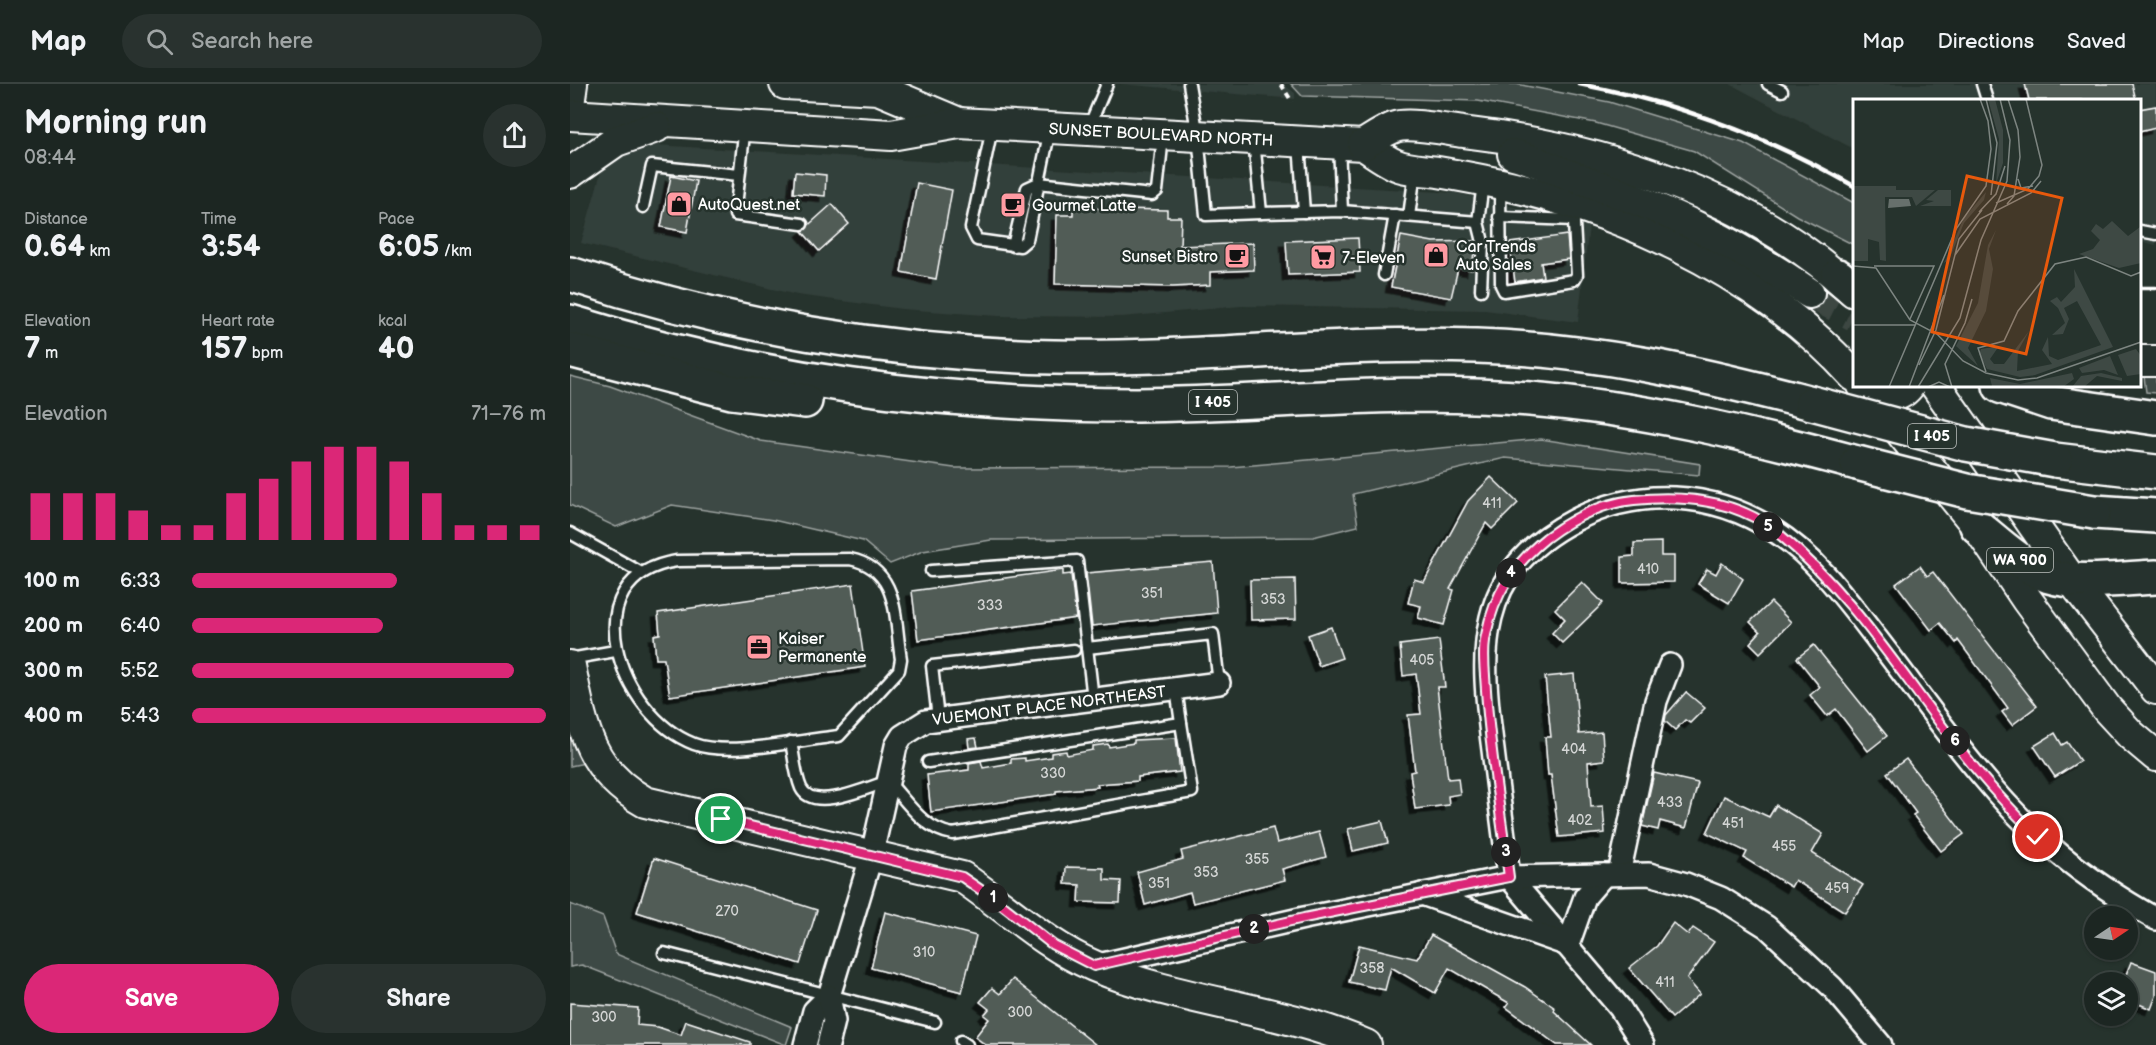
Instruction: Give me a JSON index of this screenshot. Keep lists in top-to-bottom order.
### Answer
{
  "streets": {
    "highway": ["I 405", "WA 900"],
    "main road": ["SUNSET BOULEVARD NORTH"],
    "street": ["VUEMONT PLACE NORTHEAST"]
  },
  "crossings": [
    ["SUNSET BOULEVARD NORTH", "WA 900"]
  ],
  "places": {
    "shop": ["AutoQuest.net", "Car Trends Auto Sales"],
    "cafe": ["Gourmet Latte", "Sunset Bistro"],
    "supermarket": ["7-Eleven"],
    "office": ["Kaiser Permanente"]
  },
  "house_numbers": [
    "411",
    "410",
    "351",
    "353",
    "333",
    "405",
    "404",
    "330",
    "433",
    "402",
    "451",
    "455",
    "355",
    "353",
    "351",
    "459",
    "270",
    "310",
    "358",
    "411",
    "300",
    "300"
  ],
  "north": "right",
  "page": {
    "header": "Map",
    "search": "Search here",
    "nav": ["Map", "Directions", "Saved"],
    "heading": ["Morning run", "08:44"],
    "stats": [
      ["Distance", "0.64 km"],
      ["Time", "3:54"],
      ["Pace", "6:05 /km"],
      ["Elevation", "7 m"],
      ["Heart rate", "157 bpm"],
      ["kcal", "40"]
    ],
    "chart": ["Elevation", "71–76 m"],
    "pins": [
      "5",
      "4",
      "6",
      "3",
      "1",
      "2"
    ],
    "list": [
      {
        "name": "100 m",
        "note": "6:33"
      },
      {
        "name": "200 m",
        "note": "6:40"
      },
      {
        "name": "300 m",
        "note": "5:52"
      },
      {
        "name": "400 m",
        "note": "5:43"
      }
    ],
    "buttons": ["Save", "Share"]
  }
}
